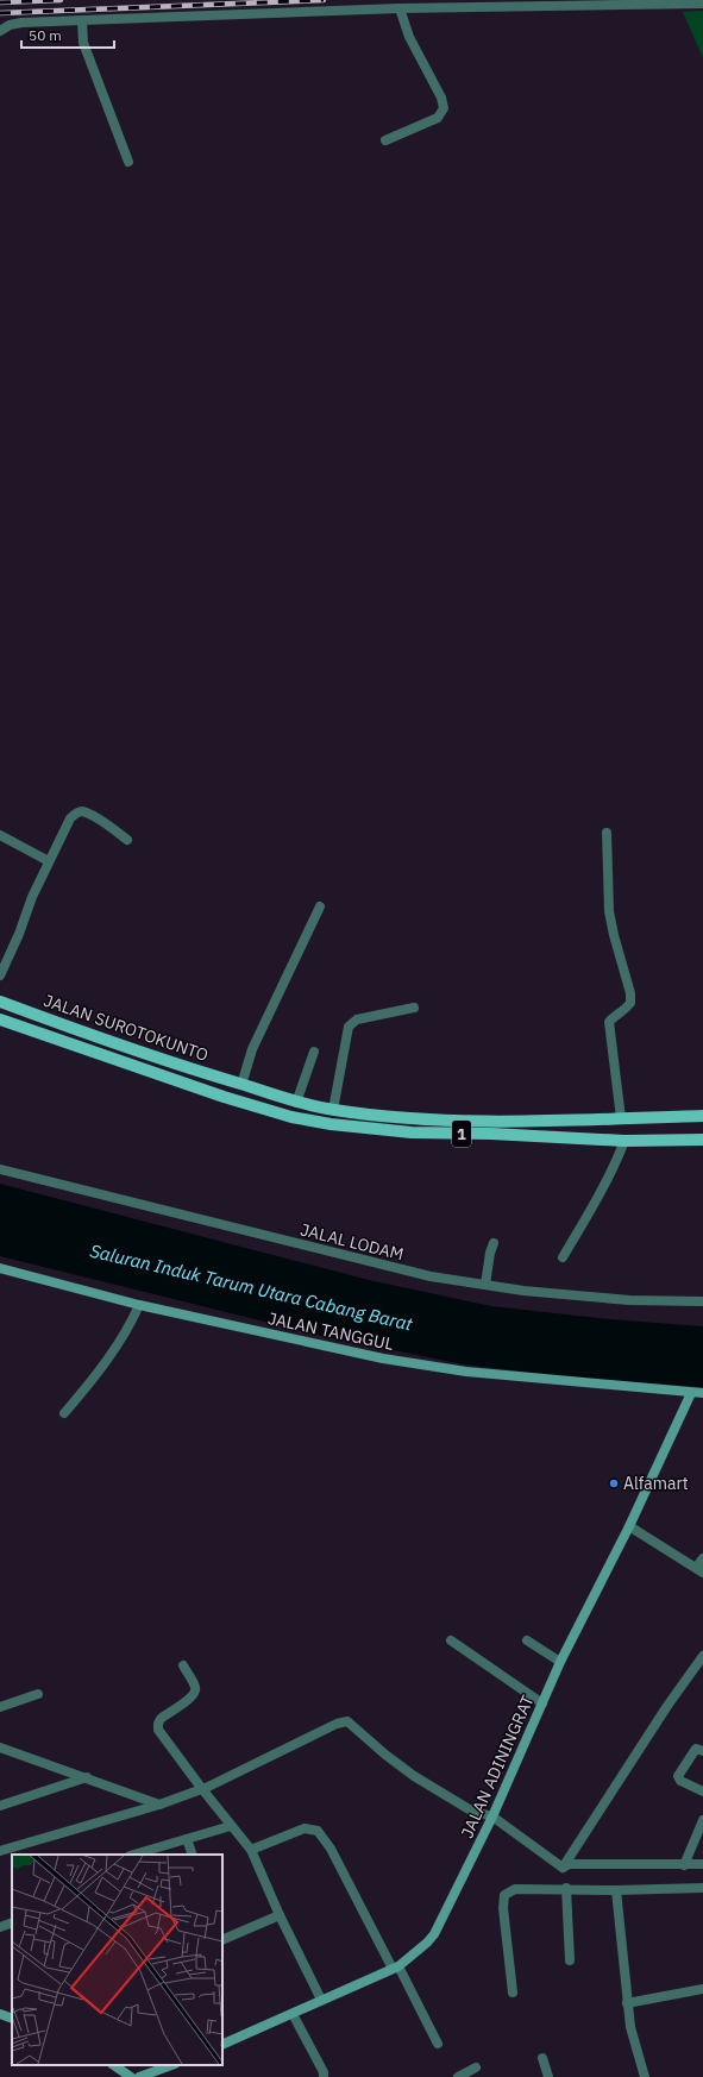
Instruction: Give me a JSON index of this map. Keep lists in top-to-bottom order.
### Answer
{
  "streets": {
    "main road": ["JALAN SUROTOKUNTO", "1"],
    "street": ["JALAL LODAM", "JALAN TANGGUL", "JALAN ADININGRAT"]
  },
  "crossings": [
    ["JALAN SUROTOKUNTO", "1"],
    ["JALAN TANGGUL", "JALAN ADININGRAT"]
  ],
  "water": ["Saluran Induk Tarum Utara Cabang Barat"],
  "places": ["Alfamart"],
  "scale_bar": "50 m"
}
